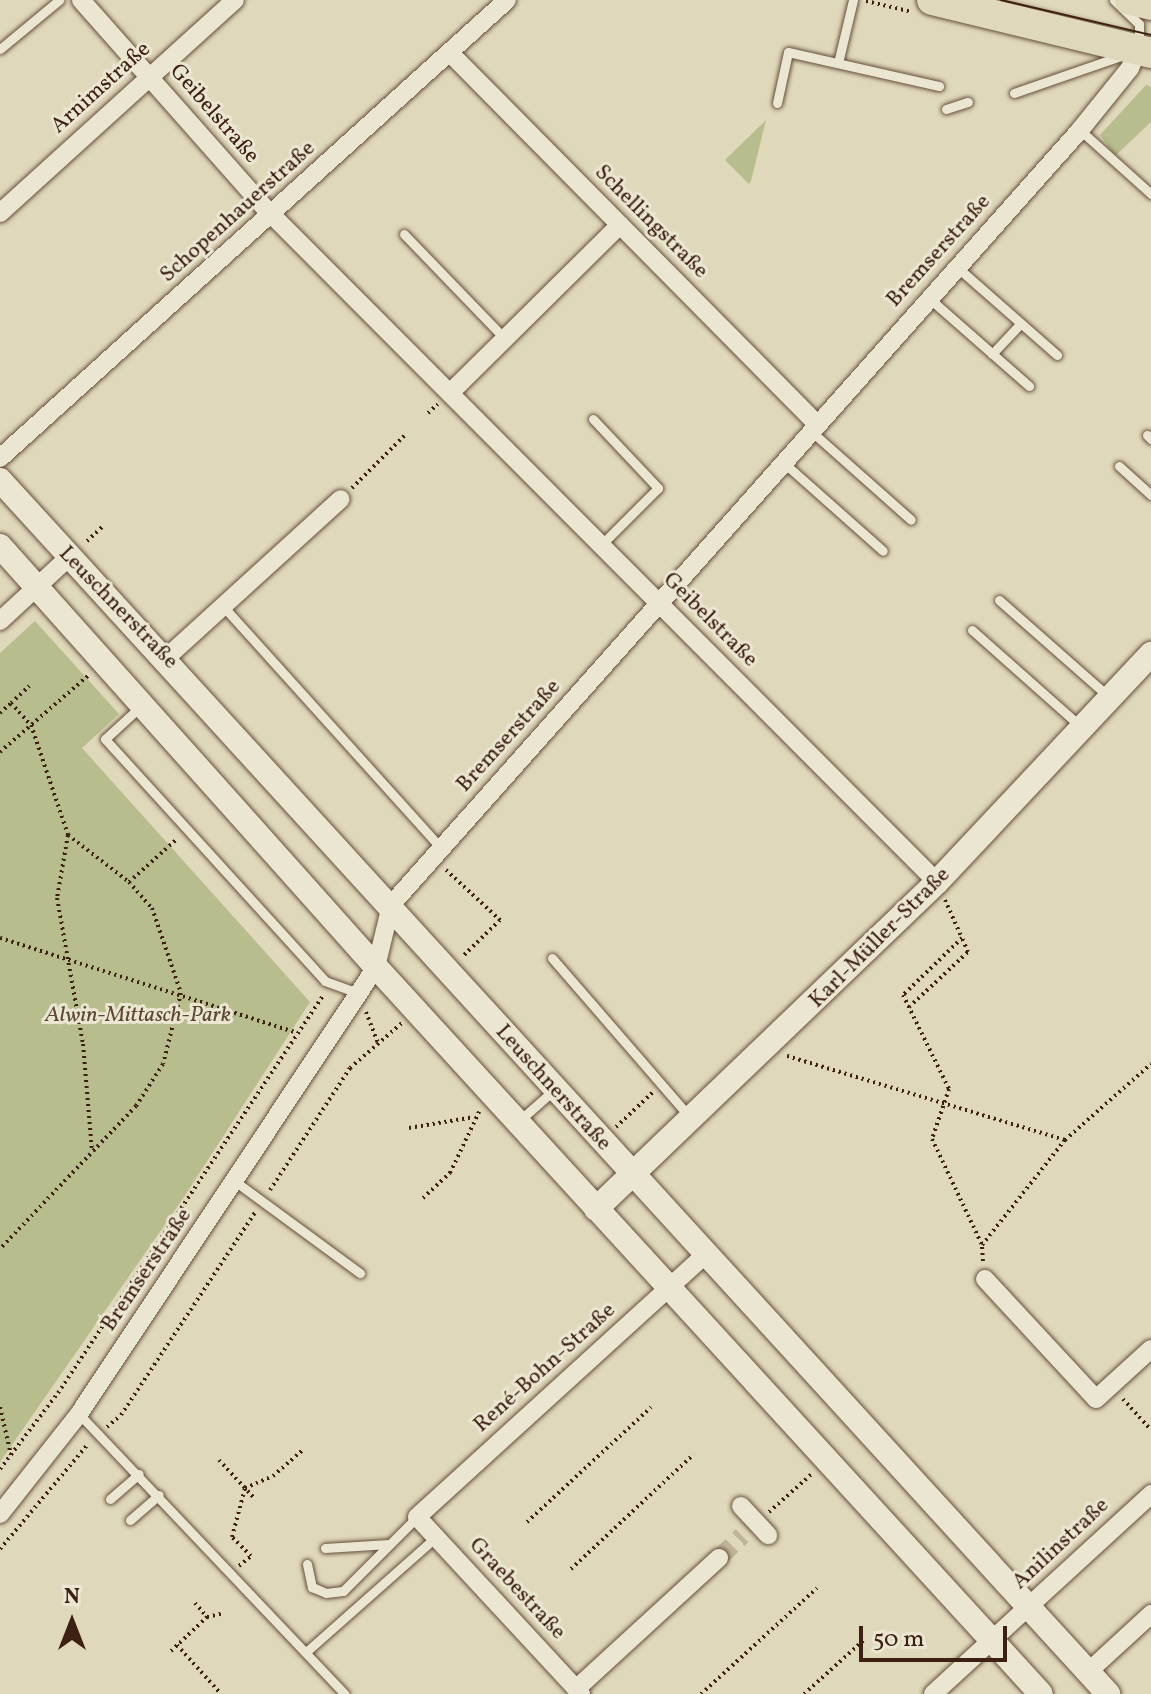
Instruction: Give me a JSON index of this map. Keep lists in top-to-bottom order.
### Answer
{
  "streets": {
    "street": [
      "Arnimstraße",
      "Geibelstraße",
      "Schopenhauerstraße",
      "Schellingstraße",
      "Bremserstraße",
      "Leuschnerstraße",
      "Karl-Müller-Straße",
      "René-Bohn-Straße",
      "Anilinstraße",
      "Graebestraße"
    ]
  },
  "crossings": [
    ["Arnimstraße", "Geibelstraße"],
    ["Geibelstraße", "Schopenhauerstraße"],
    ["Geibelstraße", "Bremserstraße"],
    ["Geibelstraße", "Karl-Müller-Straße"],
    ["Schopenhauerstraße", "Schellingstraße"],
    ["Schellingstraße", "Bremserstraße"],
    ["Bremserstraße", "Leuschnerstraße"],
    ["Leuschnerstraße", "Karl-Müller-Straße"],
    ["Leuschnerstraße", "René-Bohn-Straße"],
    ["Leuschnerstraße", "Anilinstraße"],
    ["René-Bohn-Straße", "Graebestraße"]
  ],
  "parks": ["Alwin-Mittasch-Park"],
  "scale_bar": "50 m",
  "north": "top"
}
